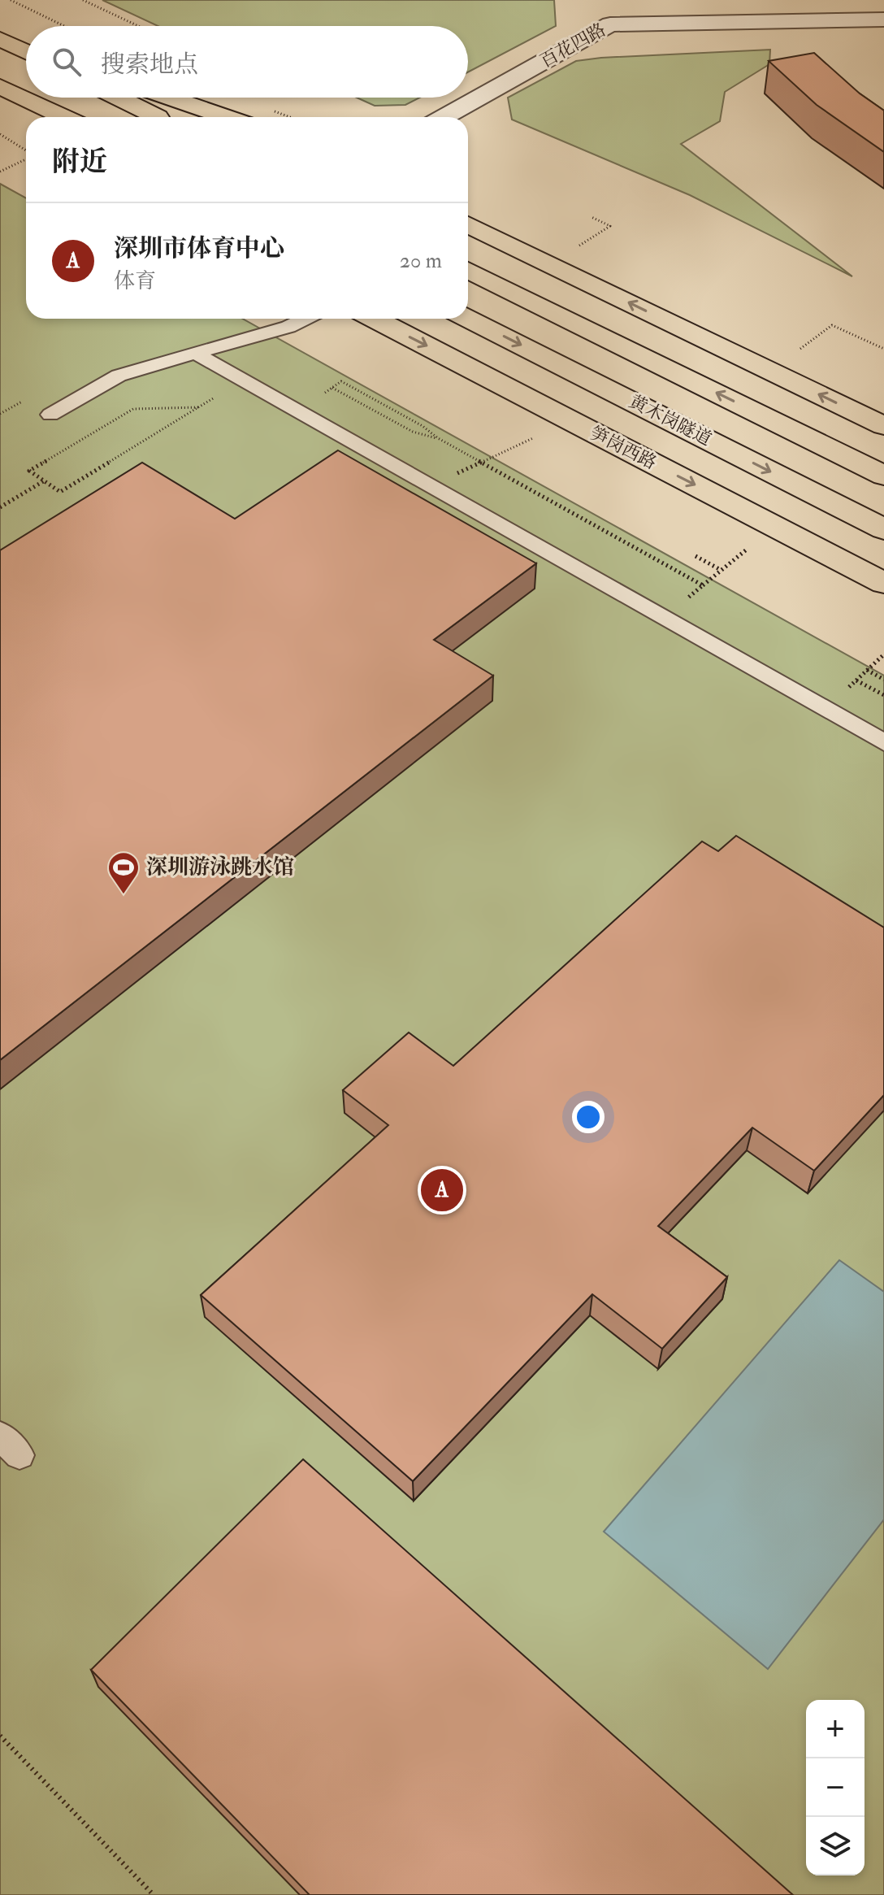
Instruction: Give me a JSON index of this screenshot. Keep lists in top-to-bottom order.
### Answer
{
  "streets": {
    "main road": ["黄木岗隧道", "笋岗西路"],
    "street": ["百花四路"]
  },
  "places": {
    "sports": ["深圳游泳跳水馆"]
  },
  "page": {
    "search": "搜索地点",
    "heading": "附近",
    "list": [
      {
        "mark": "A",
        "name": "深圳市体育中心",
        "note": "体育",
        "value": "20 m"
      }
    ],
    "pins": "A",
    "map_buttons": ["+", "−"]
  }
}
